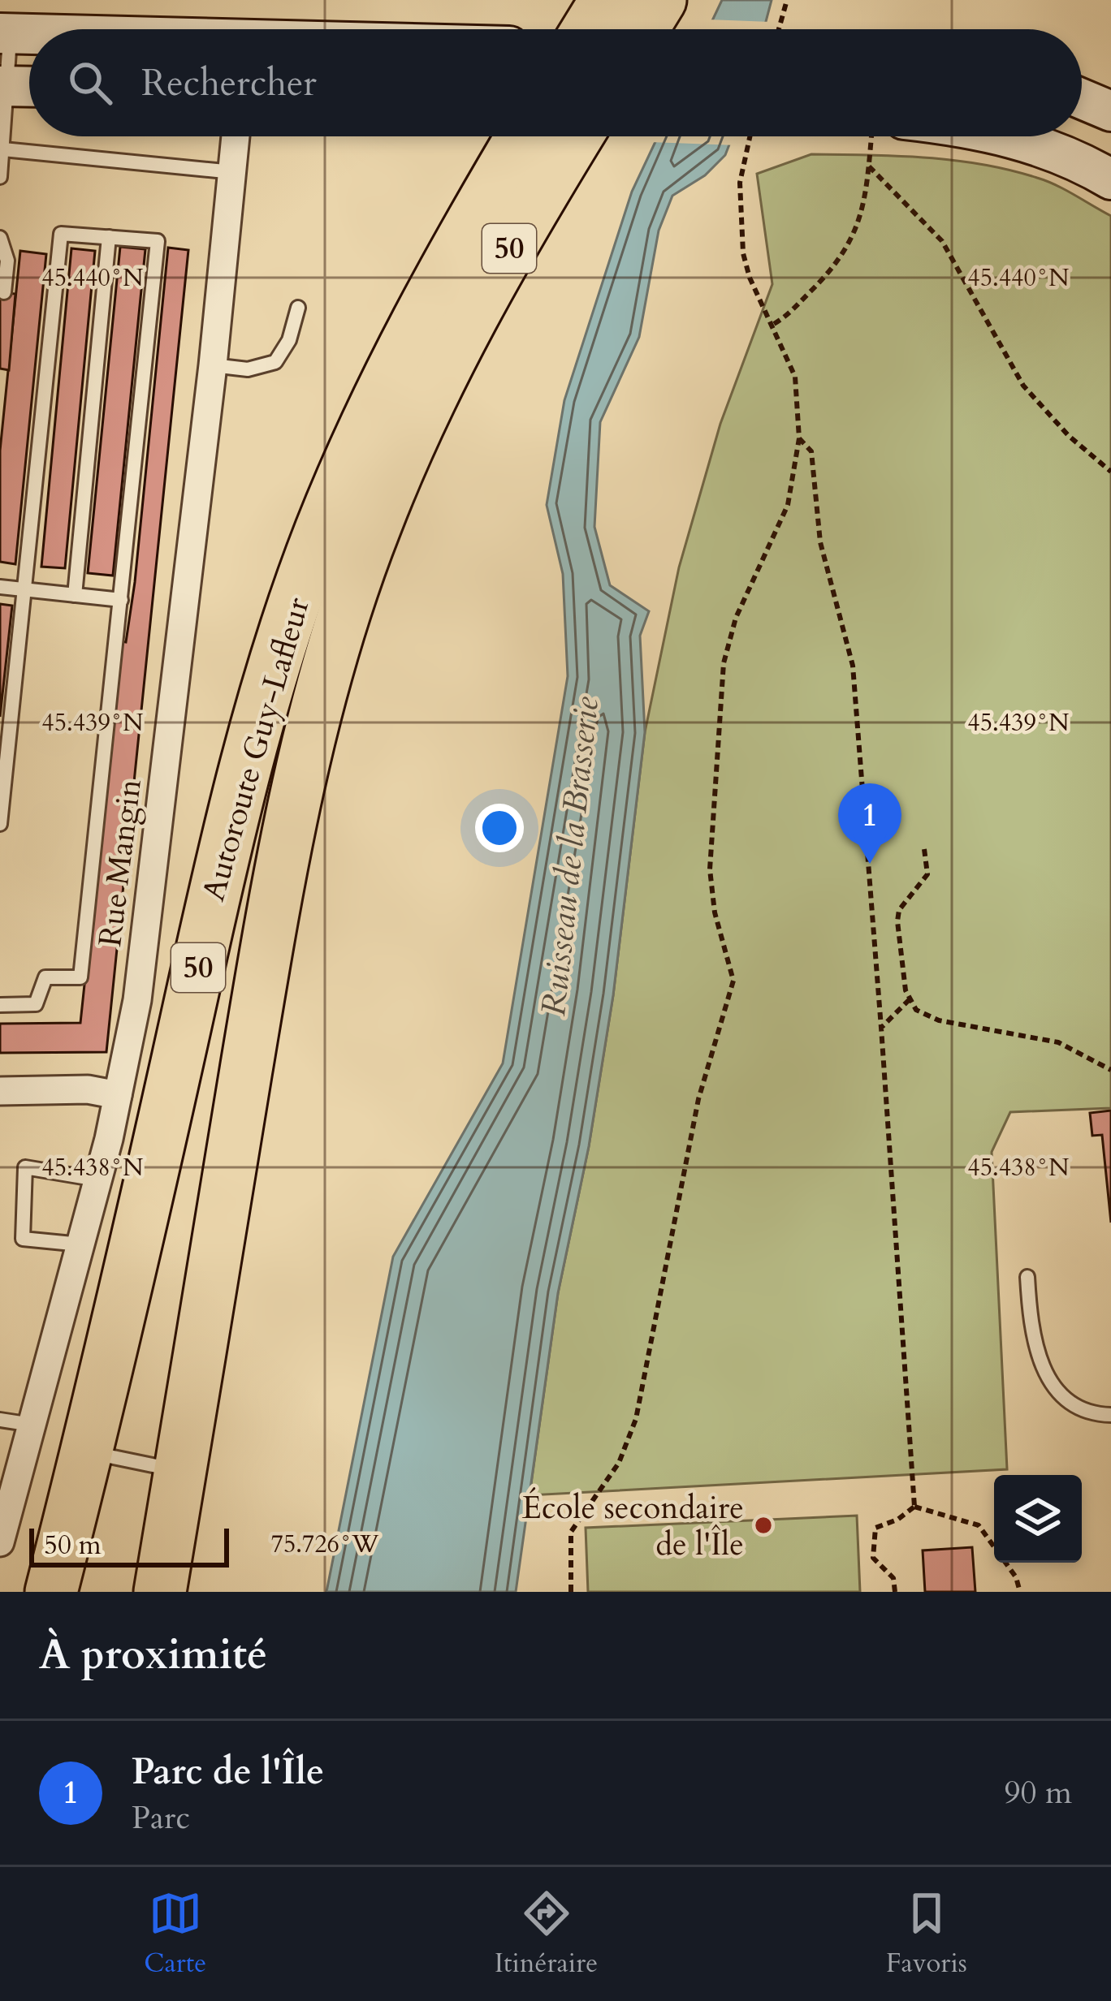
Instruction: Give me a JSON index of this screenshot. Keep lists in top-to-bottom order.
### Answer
{
  "streets": {
    "highway": ["50", "Autoroute Guy-Lafleur"],
    "street": ["Rue Mangin"]
  },
  "water": ["Ruisseau de la Brasserie"],
  "places": ["École secondaire de l'Île"],
  "scale_bar": "50 m",
  "page": {
    "search": "Rechercher",
    "pins": "1",
    "scale": "50 m",
    "heading": "À proximité",
    "list": [
      {
        "mark": "1",
        "name": "Parc de l'Île",
        "note": "Parc",
        "value": "90 m"
      }
    ],
    "nav": ["Carte", "Itinéraire", "Favoris"]
  },
  "coordinates": [
    "45.440°N",
    "45.439°N",
    "45.438°N",
    "75.726°W"
  ]
}
